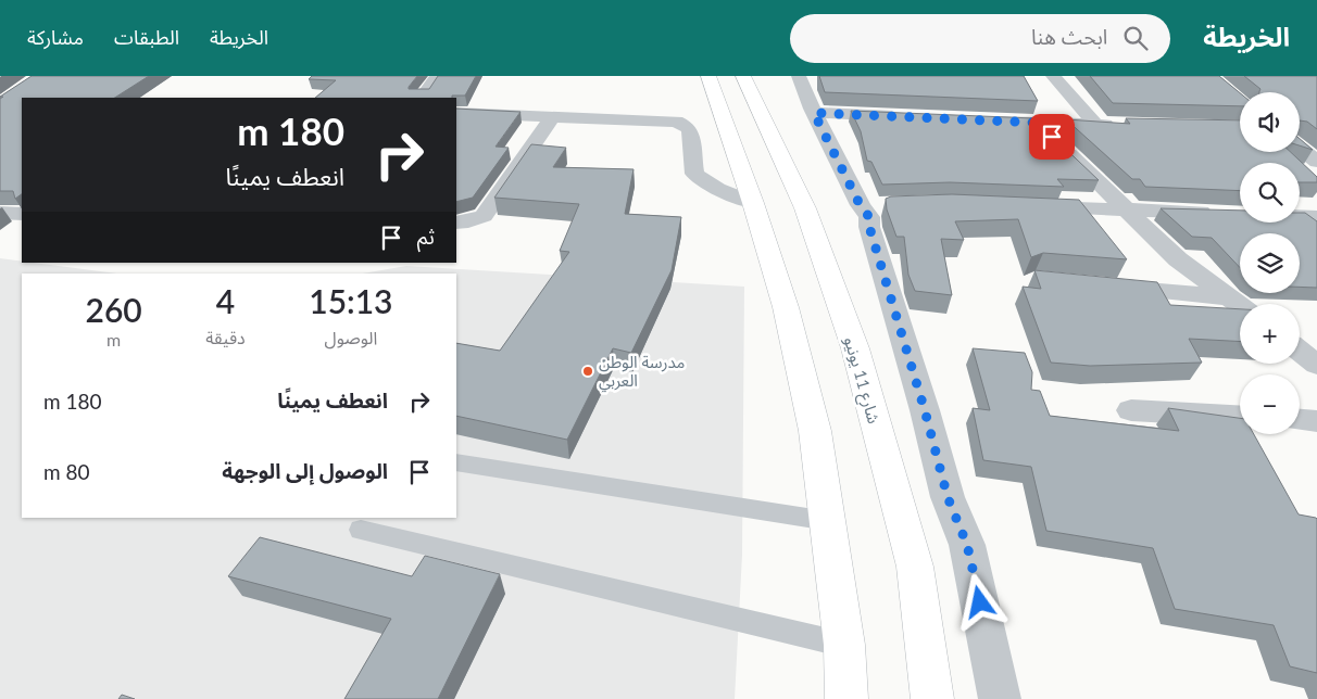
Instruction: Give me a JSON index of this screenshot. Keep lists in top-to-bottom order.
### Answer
{
  "streets": {
    "highway": ["شارع 11 يونيو"]
  },
  "places": ["مدرسة الوطن العربي"],
  "page": {
    "header": "الخريطة",
    "search": "ابحث هنا",
    "nav": ["الخريطة", "الطبقات", "مشاركة"],
    "map_buttons": ["+", "−"],
    "turn": ["180 m", "انعطف يمينًا"],
    "then": "ثم",
    "eta": [
      "15:13",
      "الوصول",
      "4",
      "دقيقة",
      "260",
      "m"
    ],
    "list": [
      {
        "name": "انعطف يمينًا",
        "value": "180 m"
      },
      {
        "name": "الوصول إلى الوجهة",
        "value": "80 m"
      }
    ]
  }
}
